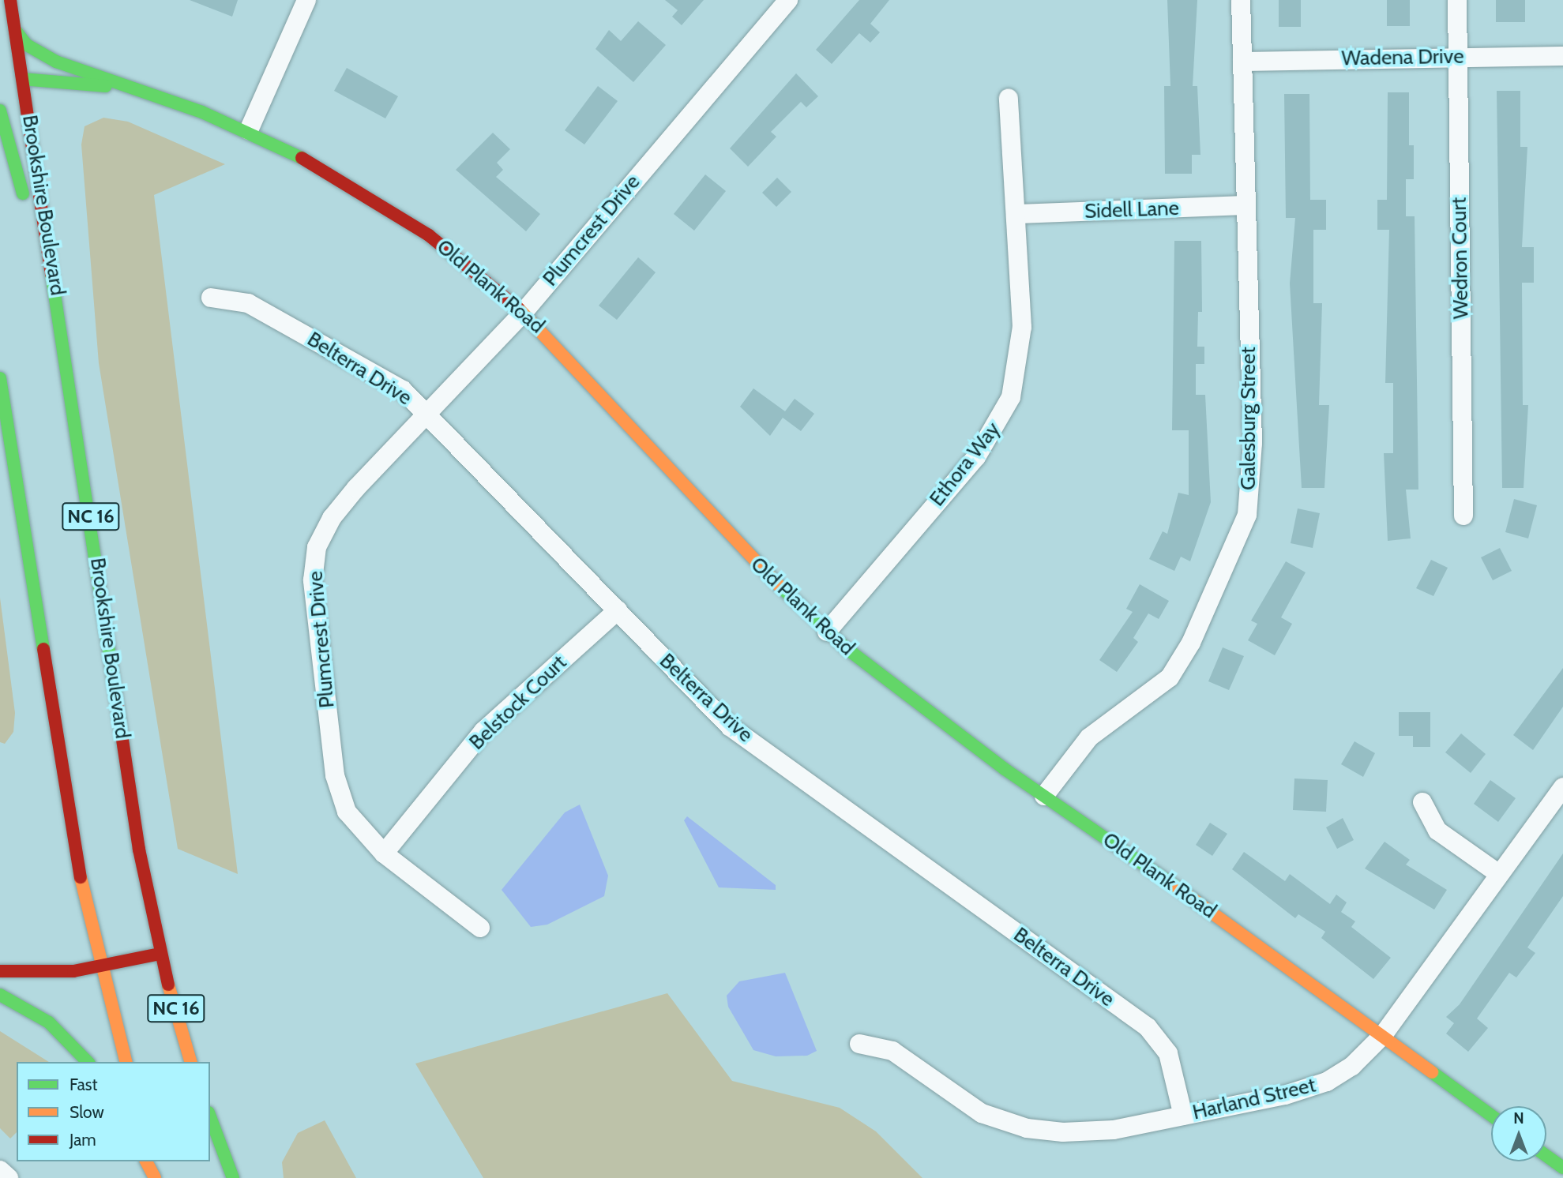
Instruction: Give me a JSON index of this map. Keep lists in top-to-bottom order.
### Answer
{
  "streets": {
    "main road": ["Brookshire Boulevard", "Old Plank Road", "NC 16"],
    "street": [
      "Wadena Drive",
      "Sidell Lane",
      "Plumcrest Drive",
      "Wedron Court",
      "Belterra Drive",
      "Galesburg Street",
      "Ethora Way",
      "Belstock Court",
      "Harland Street"
    ]
  },
  "crossings": [
    ["Wadena Drive", "Wedron Court"],
    ["Wadena Drive", "Galesburg Street"],
    ["Brookshire Boulevard", "Old Plank Road"],
    ["Sidell Lane", "Galesburg Street"],
    ["Sidell Lane", "Ethora Way"],
    ["Plumcrest Drive", "Old Plank Road"],
    ["Plumcrest Drive", "Belterra Drive"],
    ["Plumcrest Drive", "Belstock Court"],
    ["Old Plank Road", "Galesburg Street"],
    ["Old Plank Road", "Ethora Way"],
    ["Old Plank Road", "Harland Street"],
    ["Belterra Drive", "Belstock Court"],
    ["Belterra Drive", "Harland Street"]
  ],
  "legend": ["Fast", "Slow", "Jam"],
  "north": "top"
}
